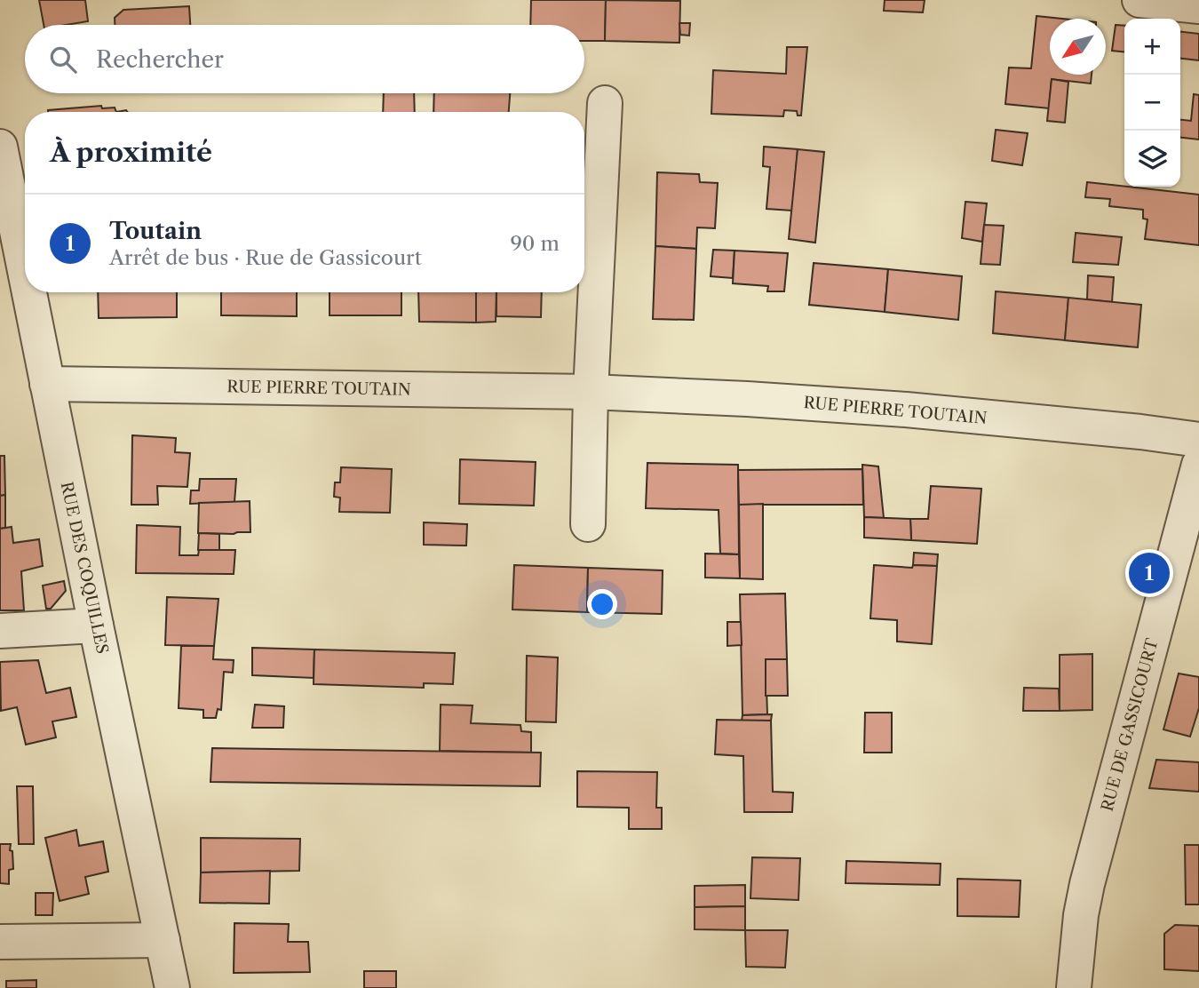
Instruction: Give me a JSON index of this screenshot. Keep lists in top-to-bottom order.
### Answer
{
  "streets": {
    "street": ["RUE PIERRE TOUTAIN", "RUE DES COQUILLES", "RUE DE GASSICOURT"]
  },
  "crossings": [
    ["RUE PIERRE TOUTAIN", "RUE DES COQUILLES"]
  ],
  "north": "bottom left",
  "page": {
    "map_buttons": ["+", "−"],
    "search": "Rechercher",
    "heading": "À proximité",
    "list": [
      {
        "mark": "1",
        "name": "Toutain",
        "note": "Arrêt de bus · Rue de Gassicourt",
        "value": "90 m"
      }
    ],
    "pins": "1"
  }
}
